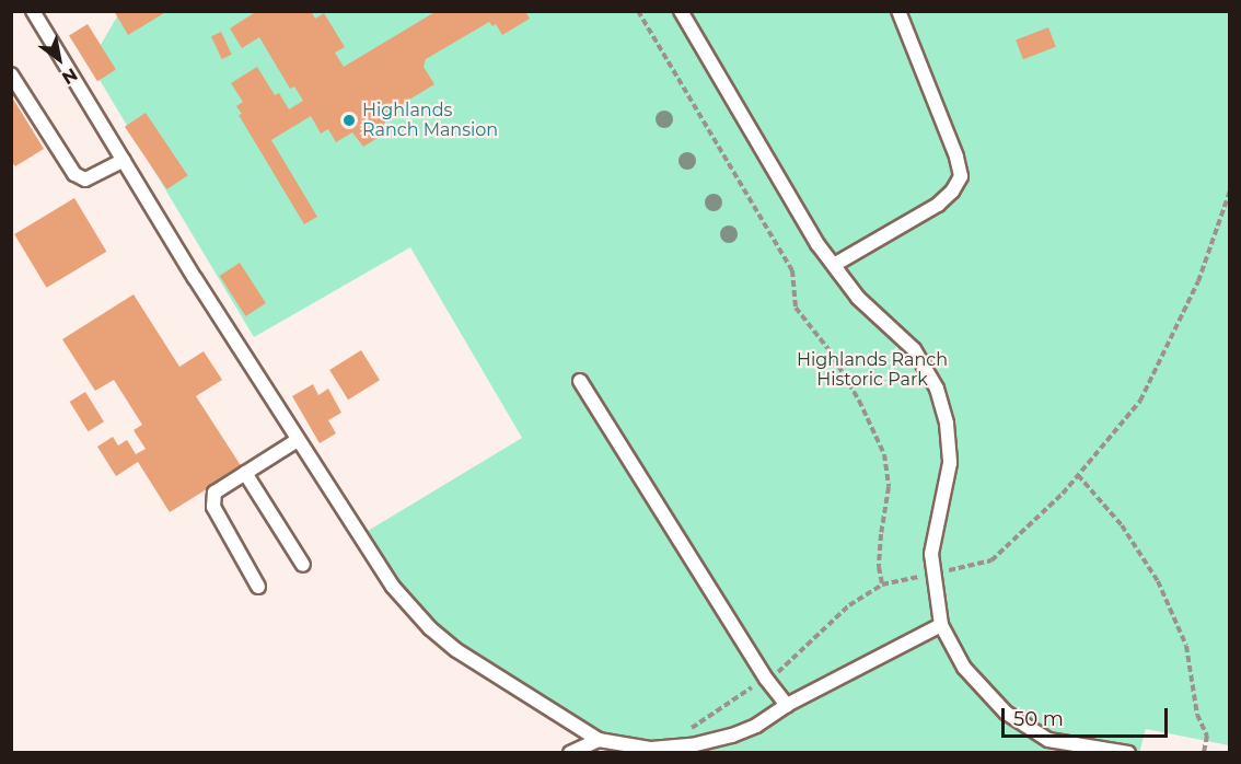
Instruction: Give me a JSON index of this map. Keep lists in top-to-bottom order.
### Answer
{
  "parks": ["Highlands Ranch Historic Park"],
  "places": ["Highlands Ranch Mansion"],
  "scale_bar": "50 m",
  "north": "bottom right"
}
